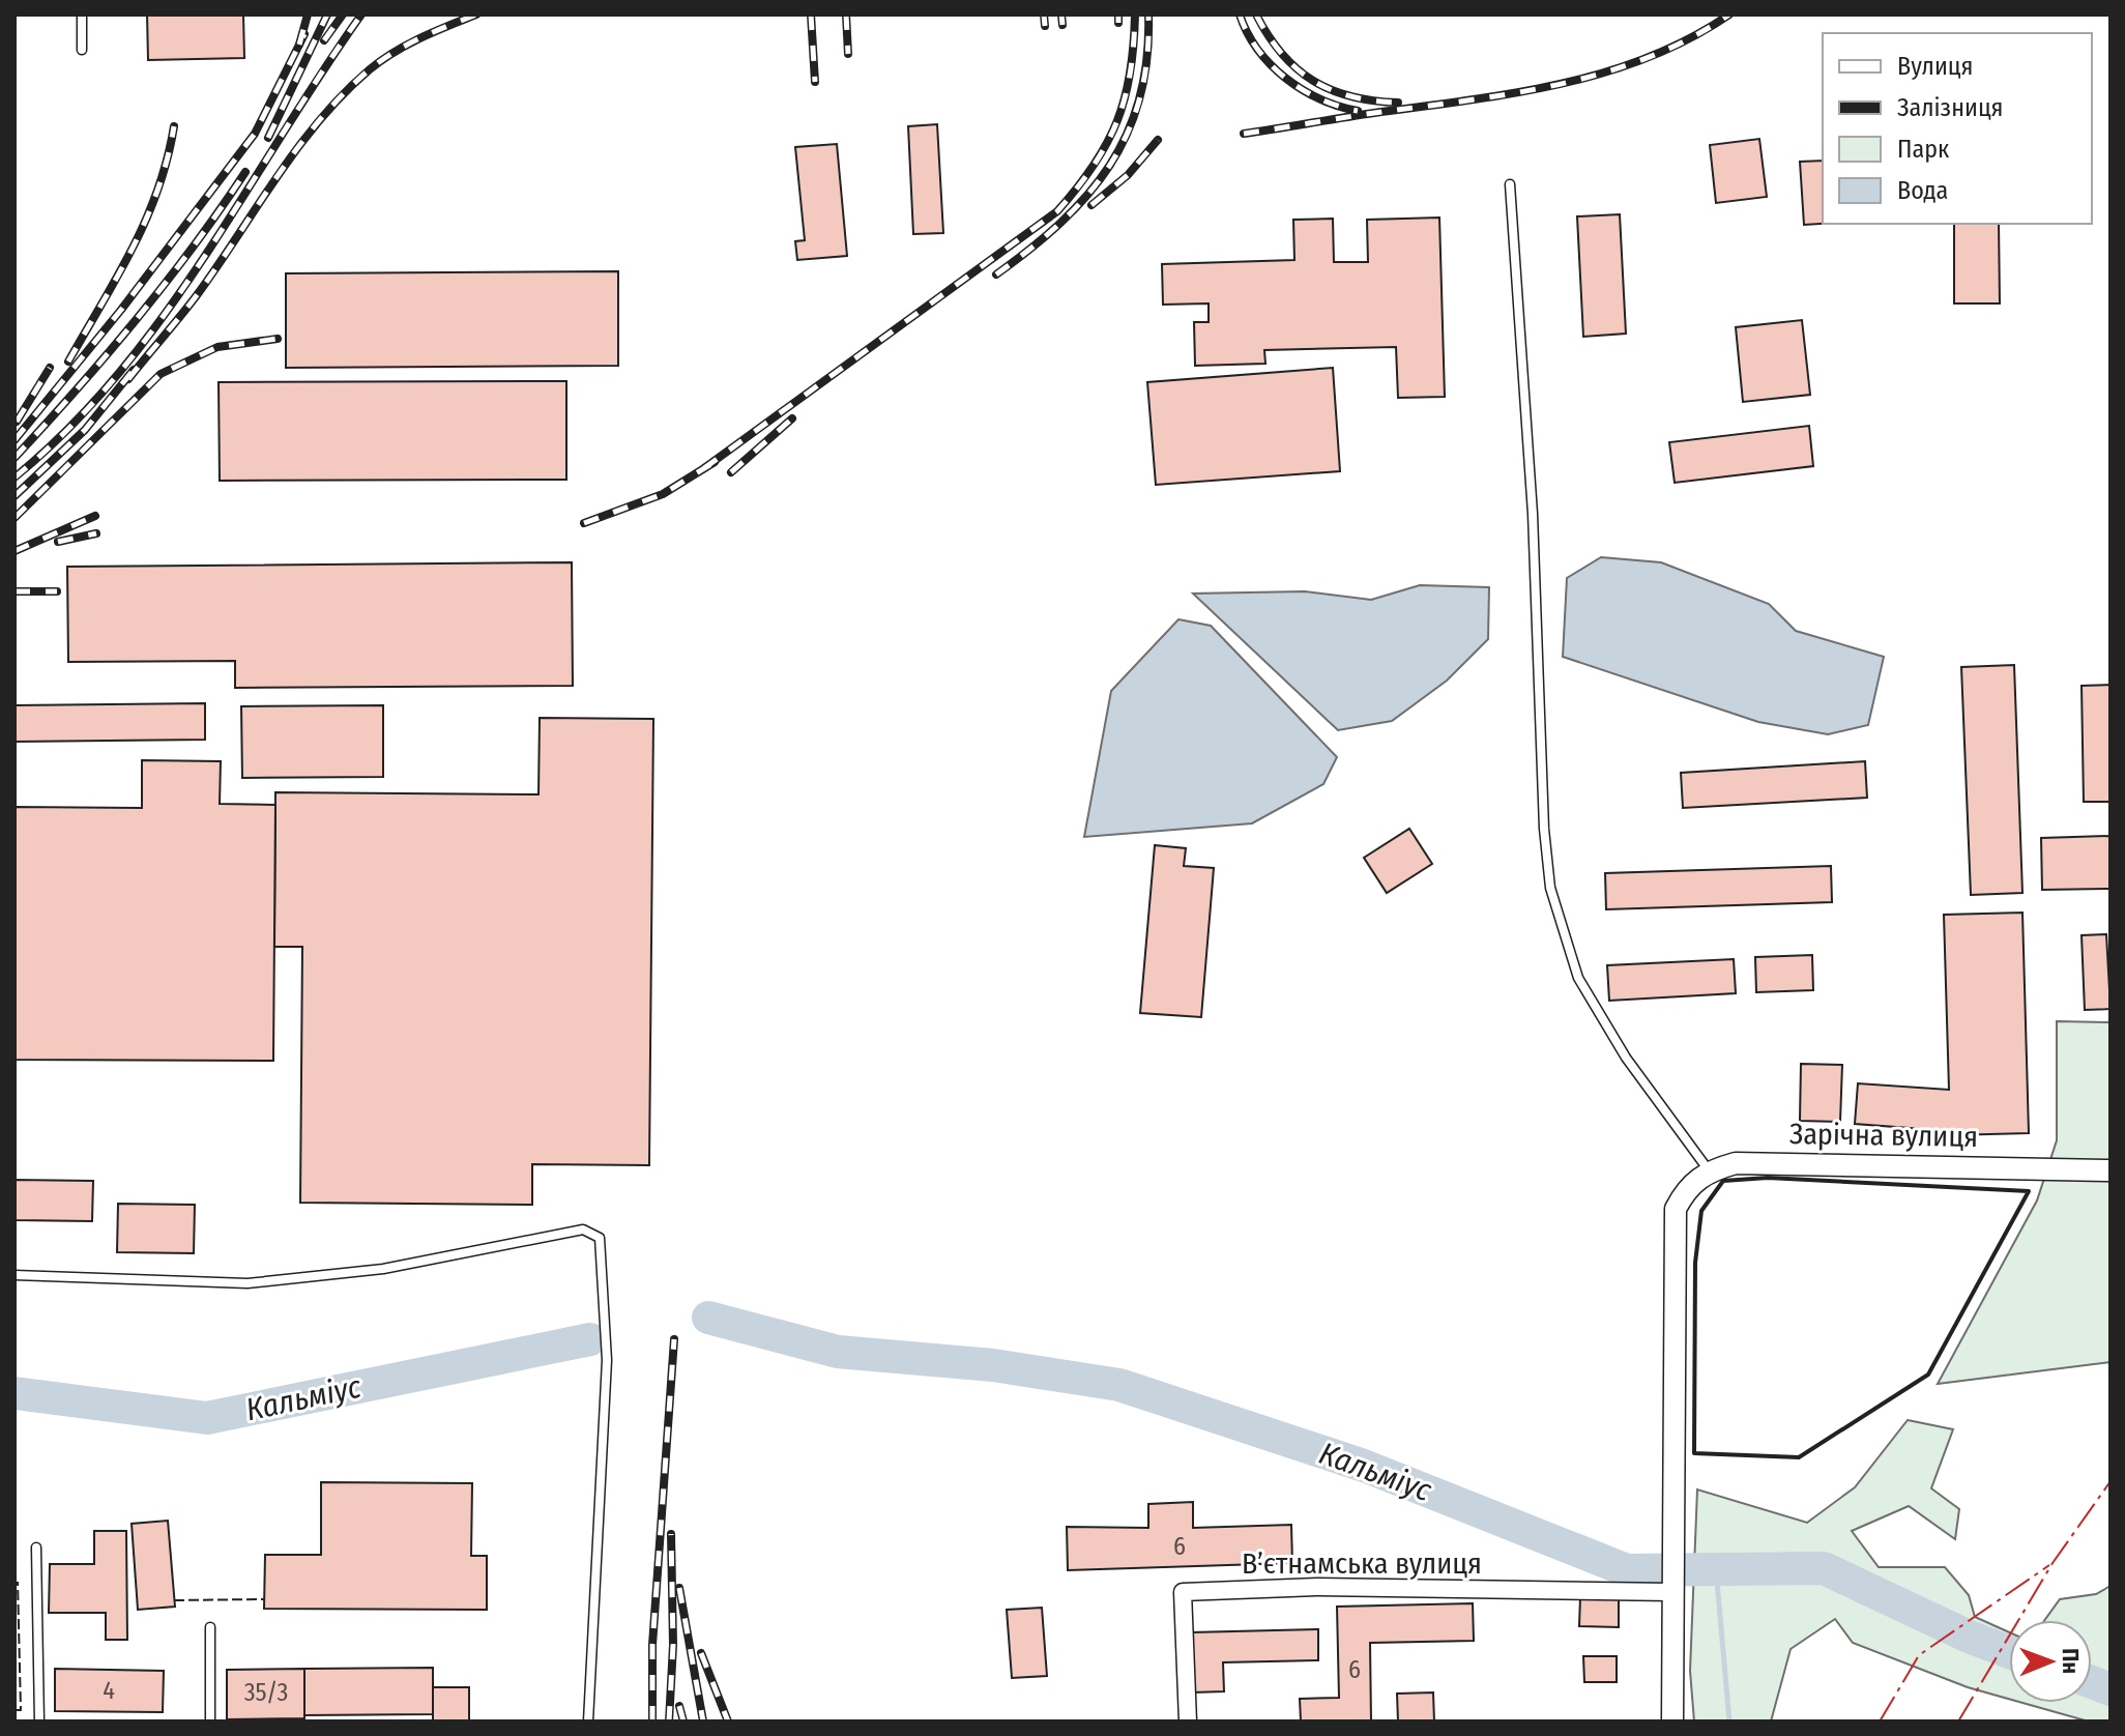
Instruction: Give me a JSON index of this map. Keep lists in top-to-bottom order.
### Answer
{
  "streets": {
    "street": ["Зарічна вулиця", "В’єтнамська вулиця"]
  },
  "water": ["Кальміус"],
  "house_numbers": [
    "6",
    "6",
    "4",
    "35/3"
  ],
  "legend": [
    "Вулиця",
    "Залізниця",
    "Парк",
    "Вода"
  ],
  "north": "right"
}
